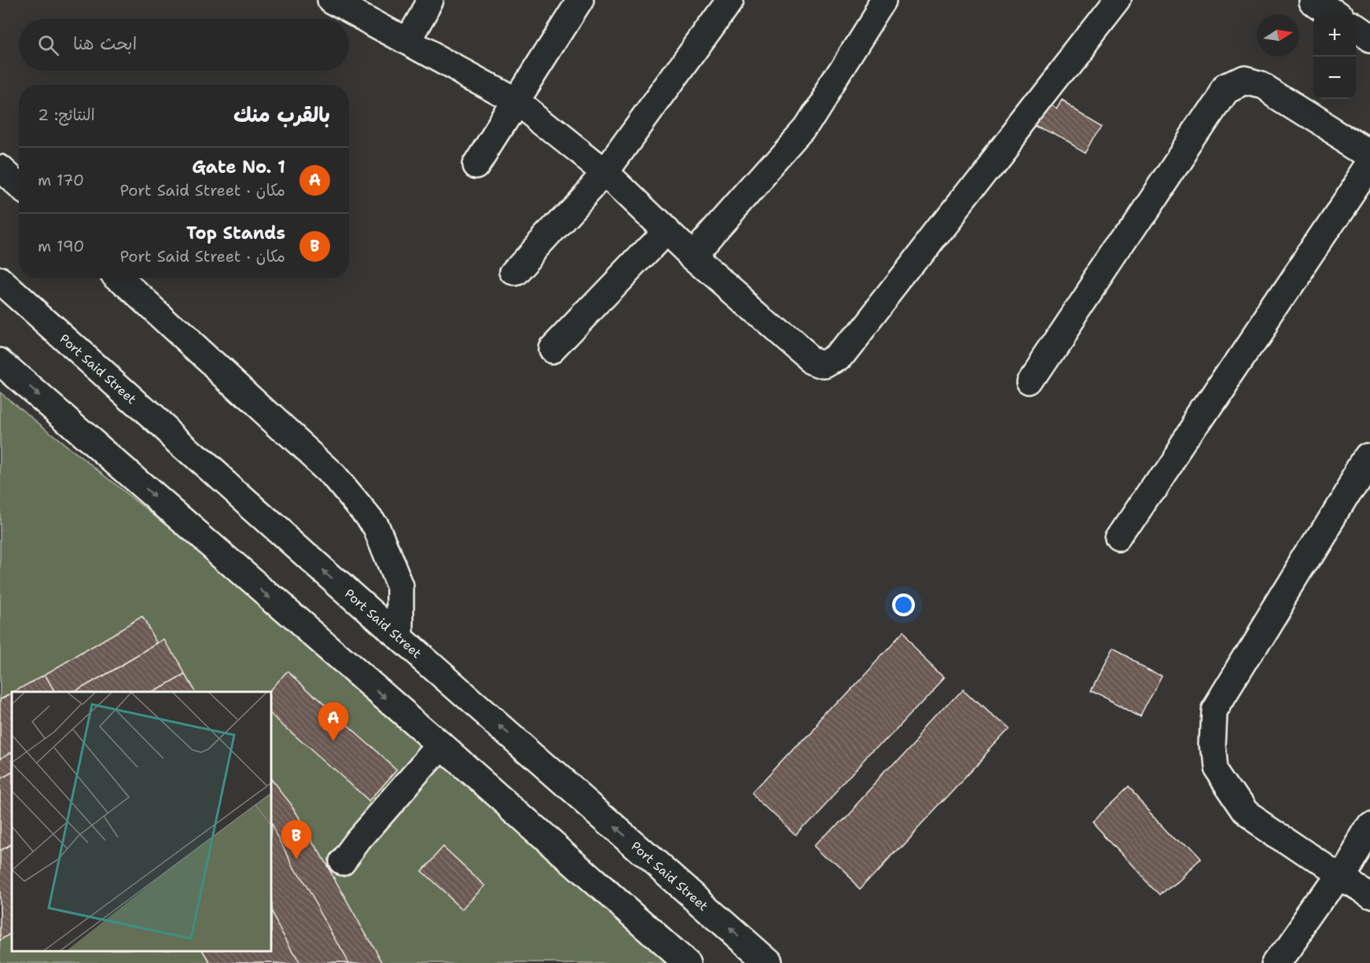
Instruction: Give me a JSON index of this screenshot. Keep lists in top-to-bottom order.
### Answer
{
  "streets": {
    "street": ["Port Said Street"]
  },
  "north": "right",
  "page": {
    "map_buttons": ["+", "−"],
    "search": "ابحث هنا",
    "heading": ["بالقرب منك", "النتائج: 2"],
    "list": [
      {
        "mark": "A",
        "name": "Gate No. 1",
        "note": "مكان · Port Said Street",
        "value": "170 m"
      },
      {
        "mark": "B",
        "name": "Top Stands",
        "note": "مكان · Port Said Street",
        "value": "190 m"
      }
    ],
    "pins": ["A", "B"]
  }
}
